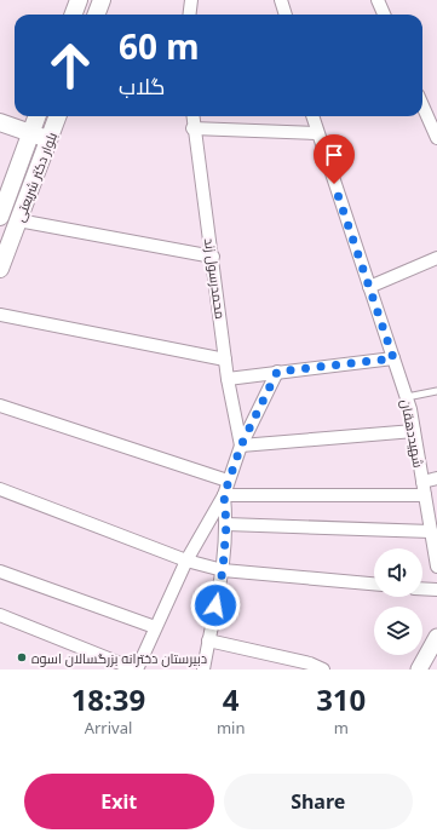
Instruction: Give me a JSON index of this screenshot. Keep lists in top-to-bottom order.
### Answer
{
  "streets": {
    "main road": ["بلوار دکتر شریعتی"],
    "street": ["محمدرسول زند", "شهیددهقان"]
  },
  "places": ["دبیرستان دخترانه بزرگسالان اسوه"],
  "page": {
    "turn": ["60 m", "گلاب"],
    "eta": [
      "18:39",
      "Arrival",
      "4",
      "min",
      "310",
      "m"
    ],
    "buttons": ["Exit", "Share"]
  }
}
